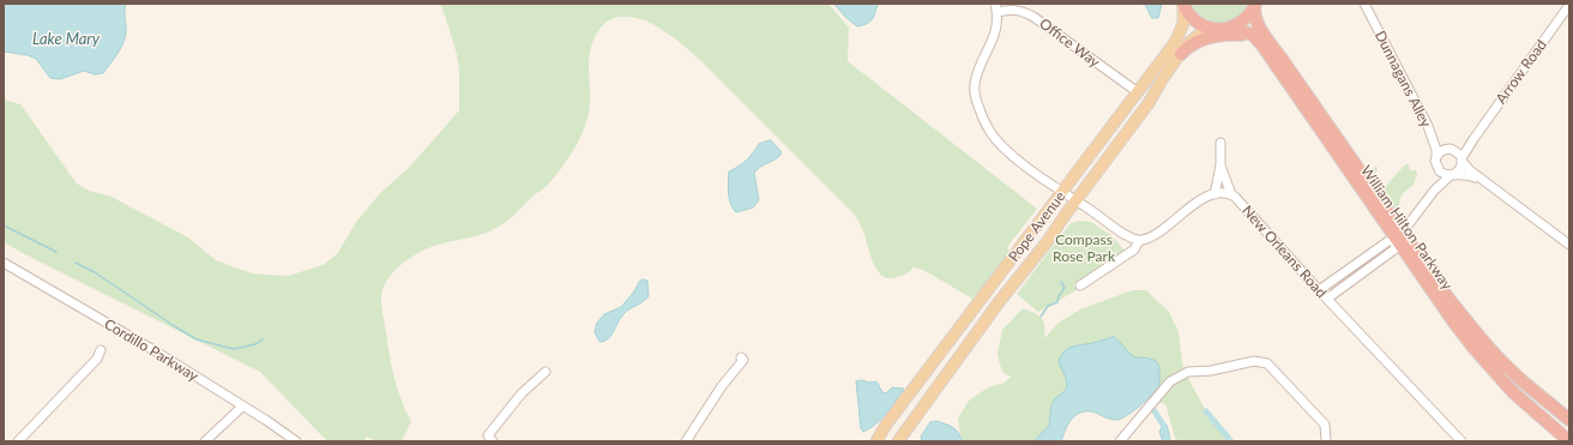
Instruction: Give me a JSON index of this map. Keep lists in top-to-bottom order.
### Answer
{
  "streets": {
    "highway": ["William Hilton Parkway"],
    "main road": ["Pope Avenue"],
    "street": [
      "Office Way",
      "Arrow Road",
      "Dunnagans Alley",
      "New Orleans Road",
      "Cordillo Parkway"
    ]
  },
  "crossings": [
    ["Office Way", "Pope Avenue"],
    ["Arrow Road", "Dunnagans Alley"]
  ],
  "water": ["Lake Mary"],
  "parks": ["Compass Rose Park"]
}
